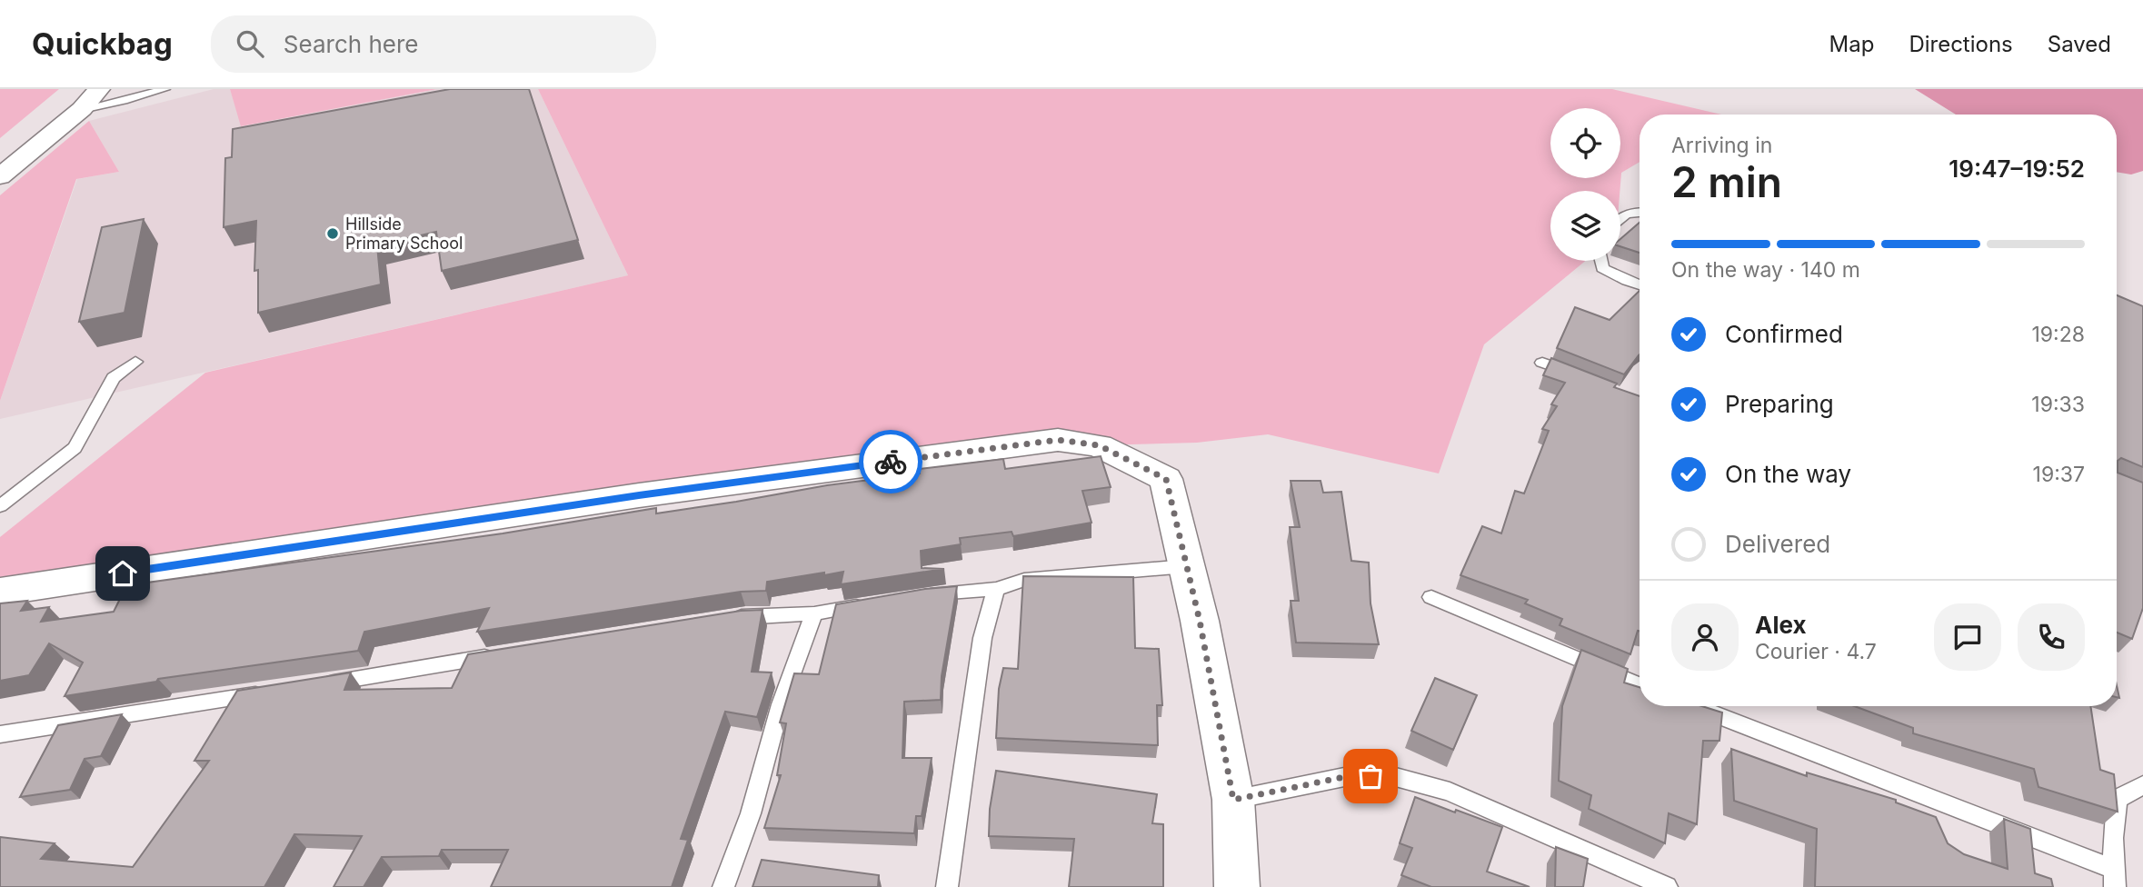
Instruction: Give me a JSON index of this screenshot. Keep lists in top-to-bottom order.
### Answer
{
  "places": ["Hillside Primary School"],
  "page": {
    "header": "Quickbag",
    "search": "Search here",
    "nav": ["Map", "Directions", "Saved"],
    "heading": ["2 min", "Arriving in", "19:47–19:52"],
    "panel": ["Alex", "Courier · 4.7"],
    "bar": "On the way · 140 m",
    "list": [
      ["Confirmed", "19:28"],
      ["Preparing", "19:33"],
      ["On the way", "19:37"],
      "Delivered"
    ]
  }
}
